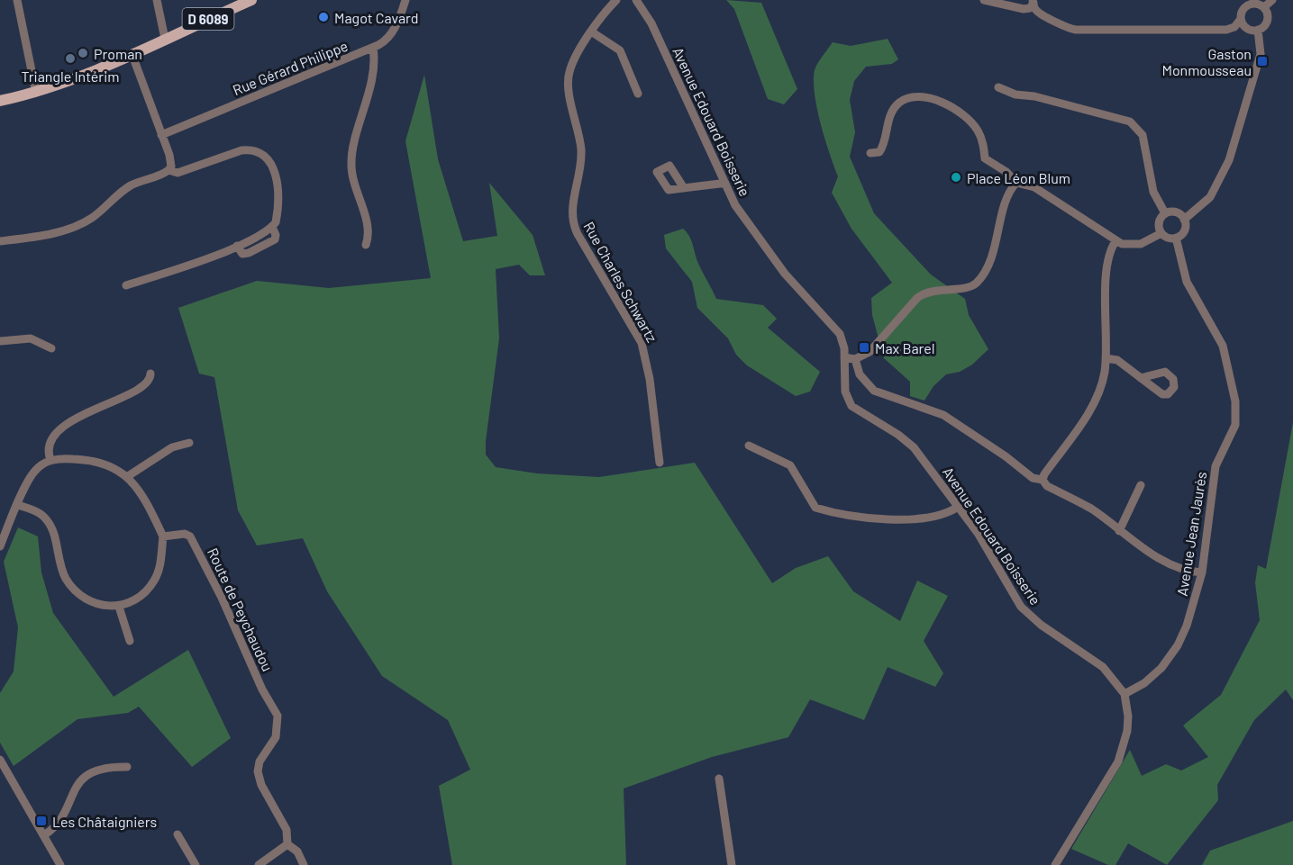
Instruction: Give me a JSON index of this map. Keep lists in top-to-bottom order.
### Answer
{
  "streets": {
    "main road": ["D 6089"],
    "street": [
      "Rue Gérard Philippe",
      "Avenue Edouard Boisserie",
      "Rue Charles Schwartz",
      "Avenue Jean Jaurès",
      "Route de Peychaudou"
    ]
  },
  "crossings": [
    ["Avenue Edouard Boisserie", "Avenue Jean Jaurès"]
  ],
  "places": {
    "other": [
      "Magot Cavard",
      "Proman",
      "Triangle Intérim",
      "Place Léon Blum"
    ],
    "transit": ["Gaston Monmousseau", "Max Barel", "Les Châtaigniers"]
  }
}
